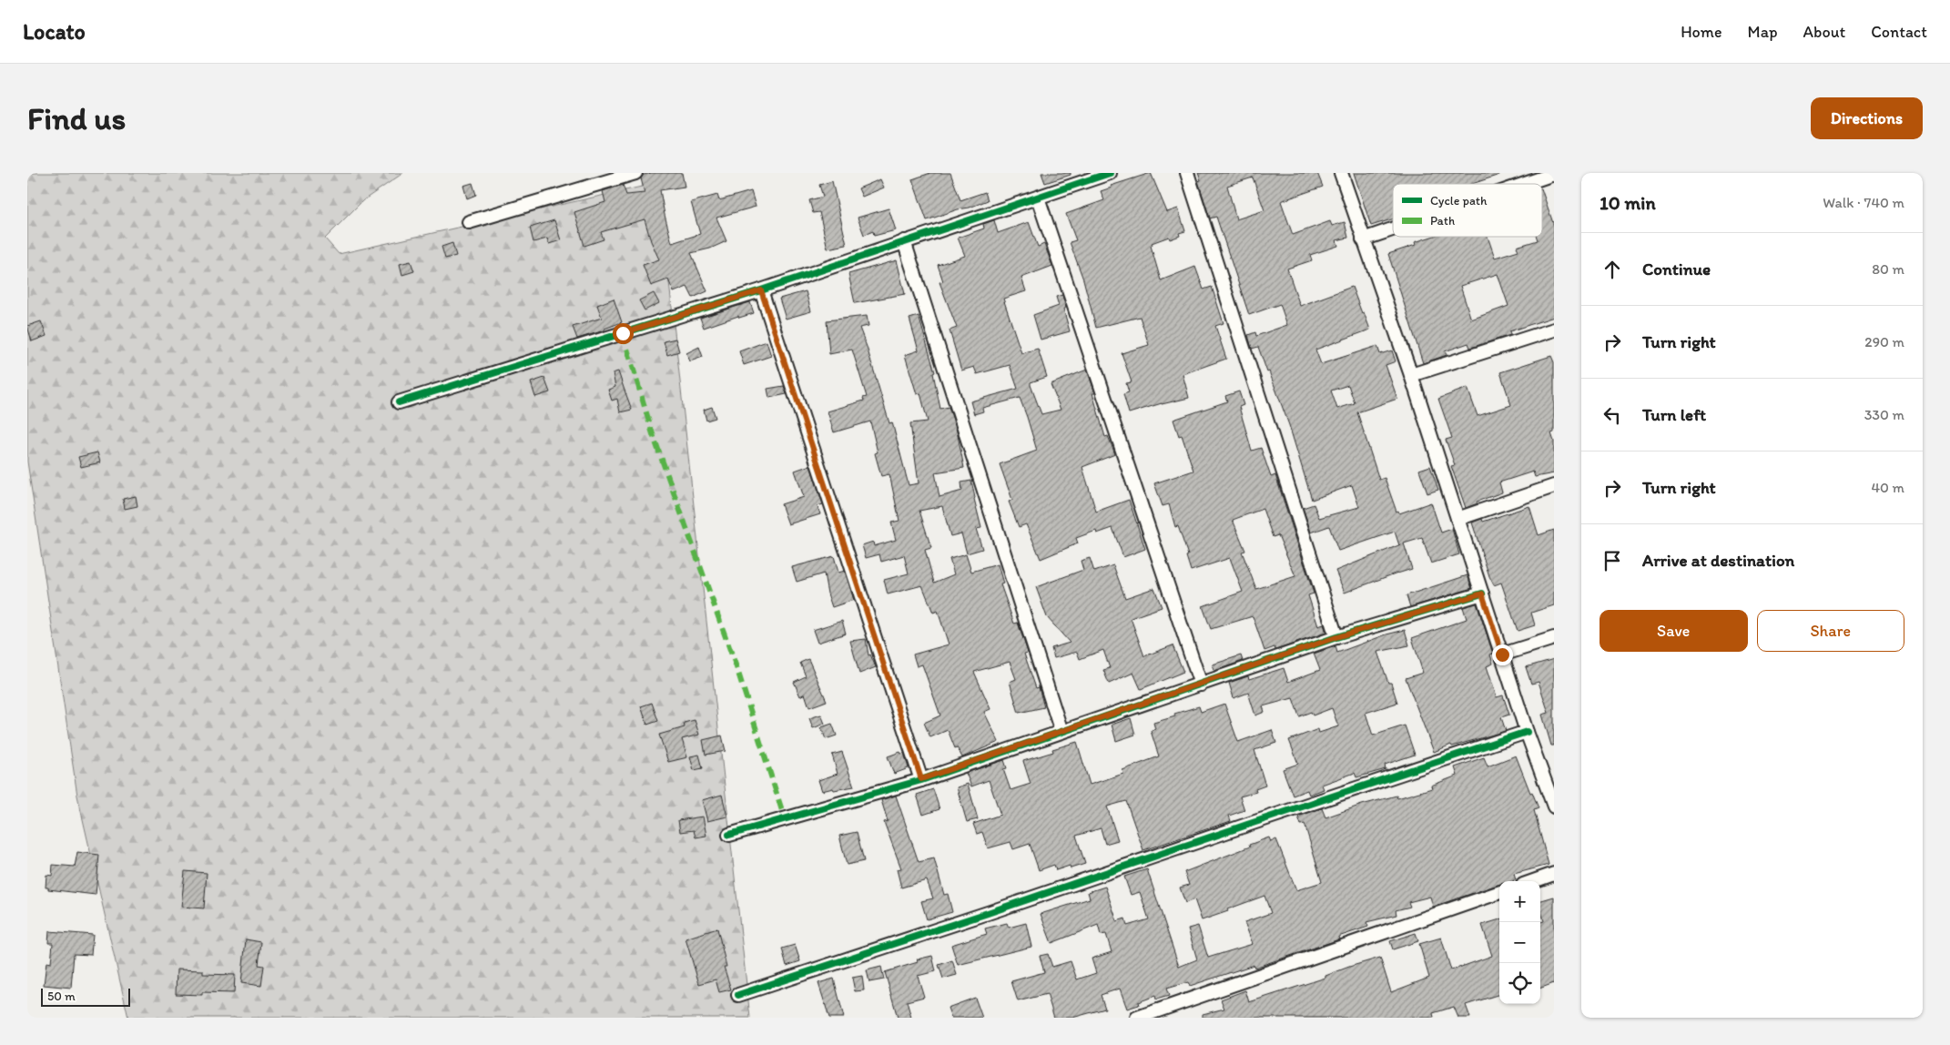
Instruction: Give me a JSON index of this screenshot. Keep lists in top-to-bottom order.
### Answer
{
  "legend": ["Cycle path", "Path"],
  "scale_bar": "50 m",
  "page": {
    "header": "Locato",
    "nav": [
      "Home",
      "Map",
      "About",
      "Contact"
    ],
    "buttons": [
      "Directions",
      ["Save", "Share"]
    ],
    "title": "Find us",
    "heading": ["10 min", "Walk · 740 m"],
    "list": [
      ["Continue", "80 m"],
      ["Turn right", "290 m"],
      ["Turn left", "330 m"],
      ["Turn right", "40 m"],
      "Arrive at destination"
    ],
    "map_buttons": ["+", "−"],
    "scale": "50 m"
  }
}
